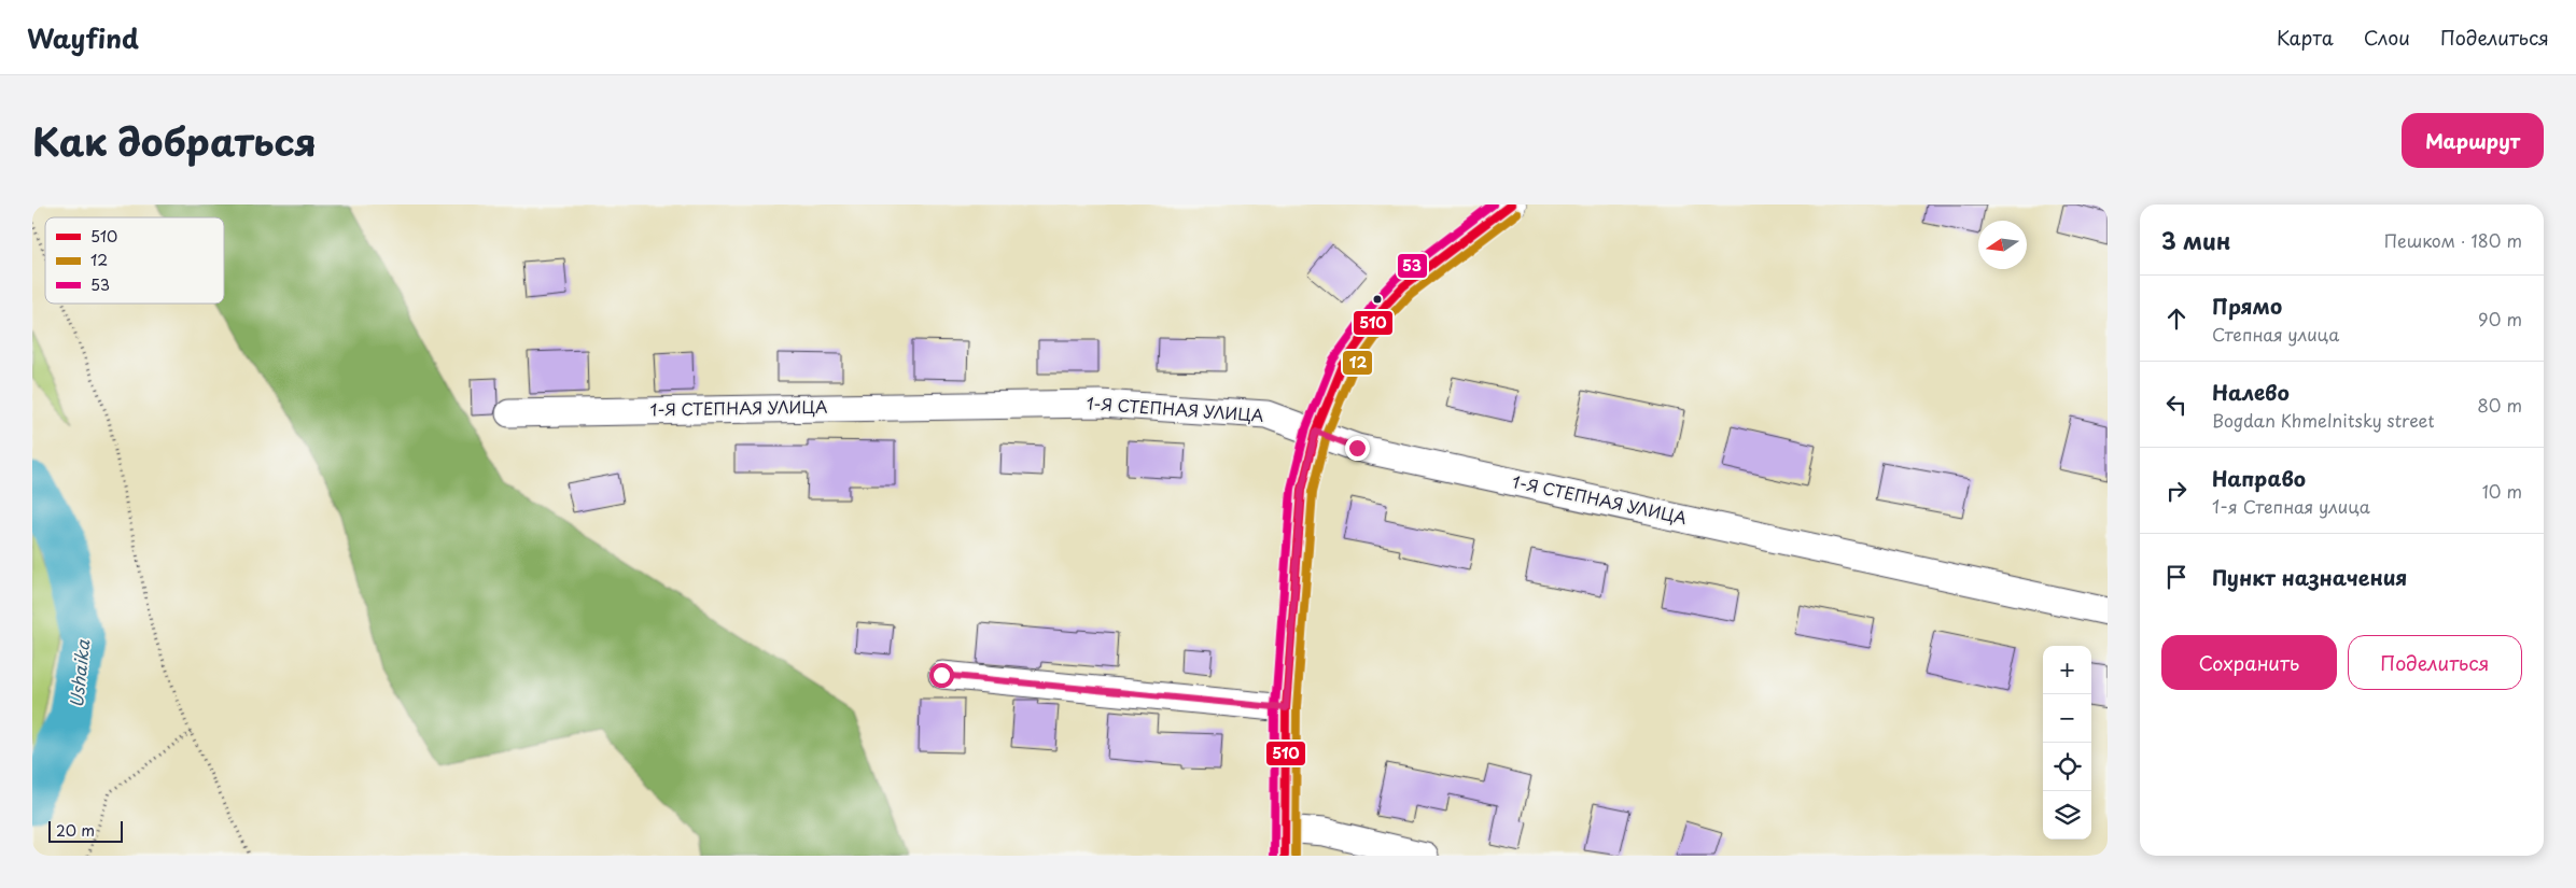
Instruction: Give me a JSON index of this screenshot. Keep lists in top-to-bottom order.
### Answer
{
  "streets": {
    "street": ["1-Я СТЕПНАЯ УЛИЦА"]
  },
  "water": ["Ushaika"],
  "lines": ["transit line 510", "transit line 53", "transit line 12"],
  "legend": ["510", "12", "53"],
  "scale_bar": "20 m",
  "north": "left",
  "page": {
    "header": "Wayfind",
    "nav": ["Карта", "Слои", "Поделиться"],
    "title": "Как добраться",
    "buttons": [
      "Маршрут",
      ["Сохранить", "Поделиться"]
    ],
    "heading": ["3 мин", "Пешком · 180 m"],
    "list": [
      ["Прямо", "Степная улица", "90 m"],
      ["Налево", "Bogdan Khmelnitsky street", "80 m"],
      ["Направо", "1-я Степная улица", "10 m"],
      "Пункт назначения"
    ],
    "map_buttons": ["+", "−"],
    "scale": "20 m"
  }
}
